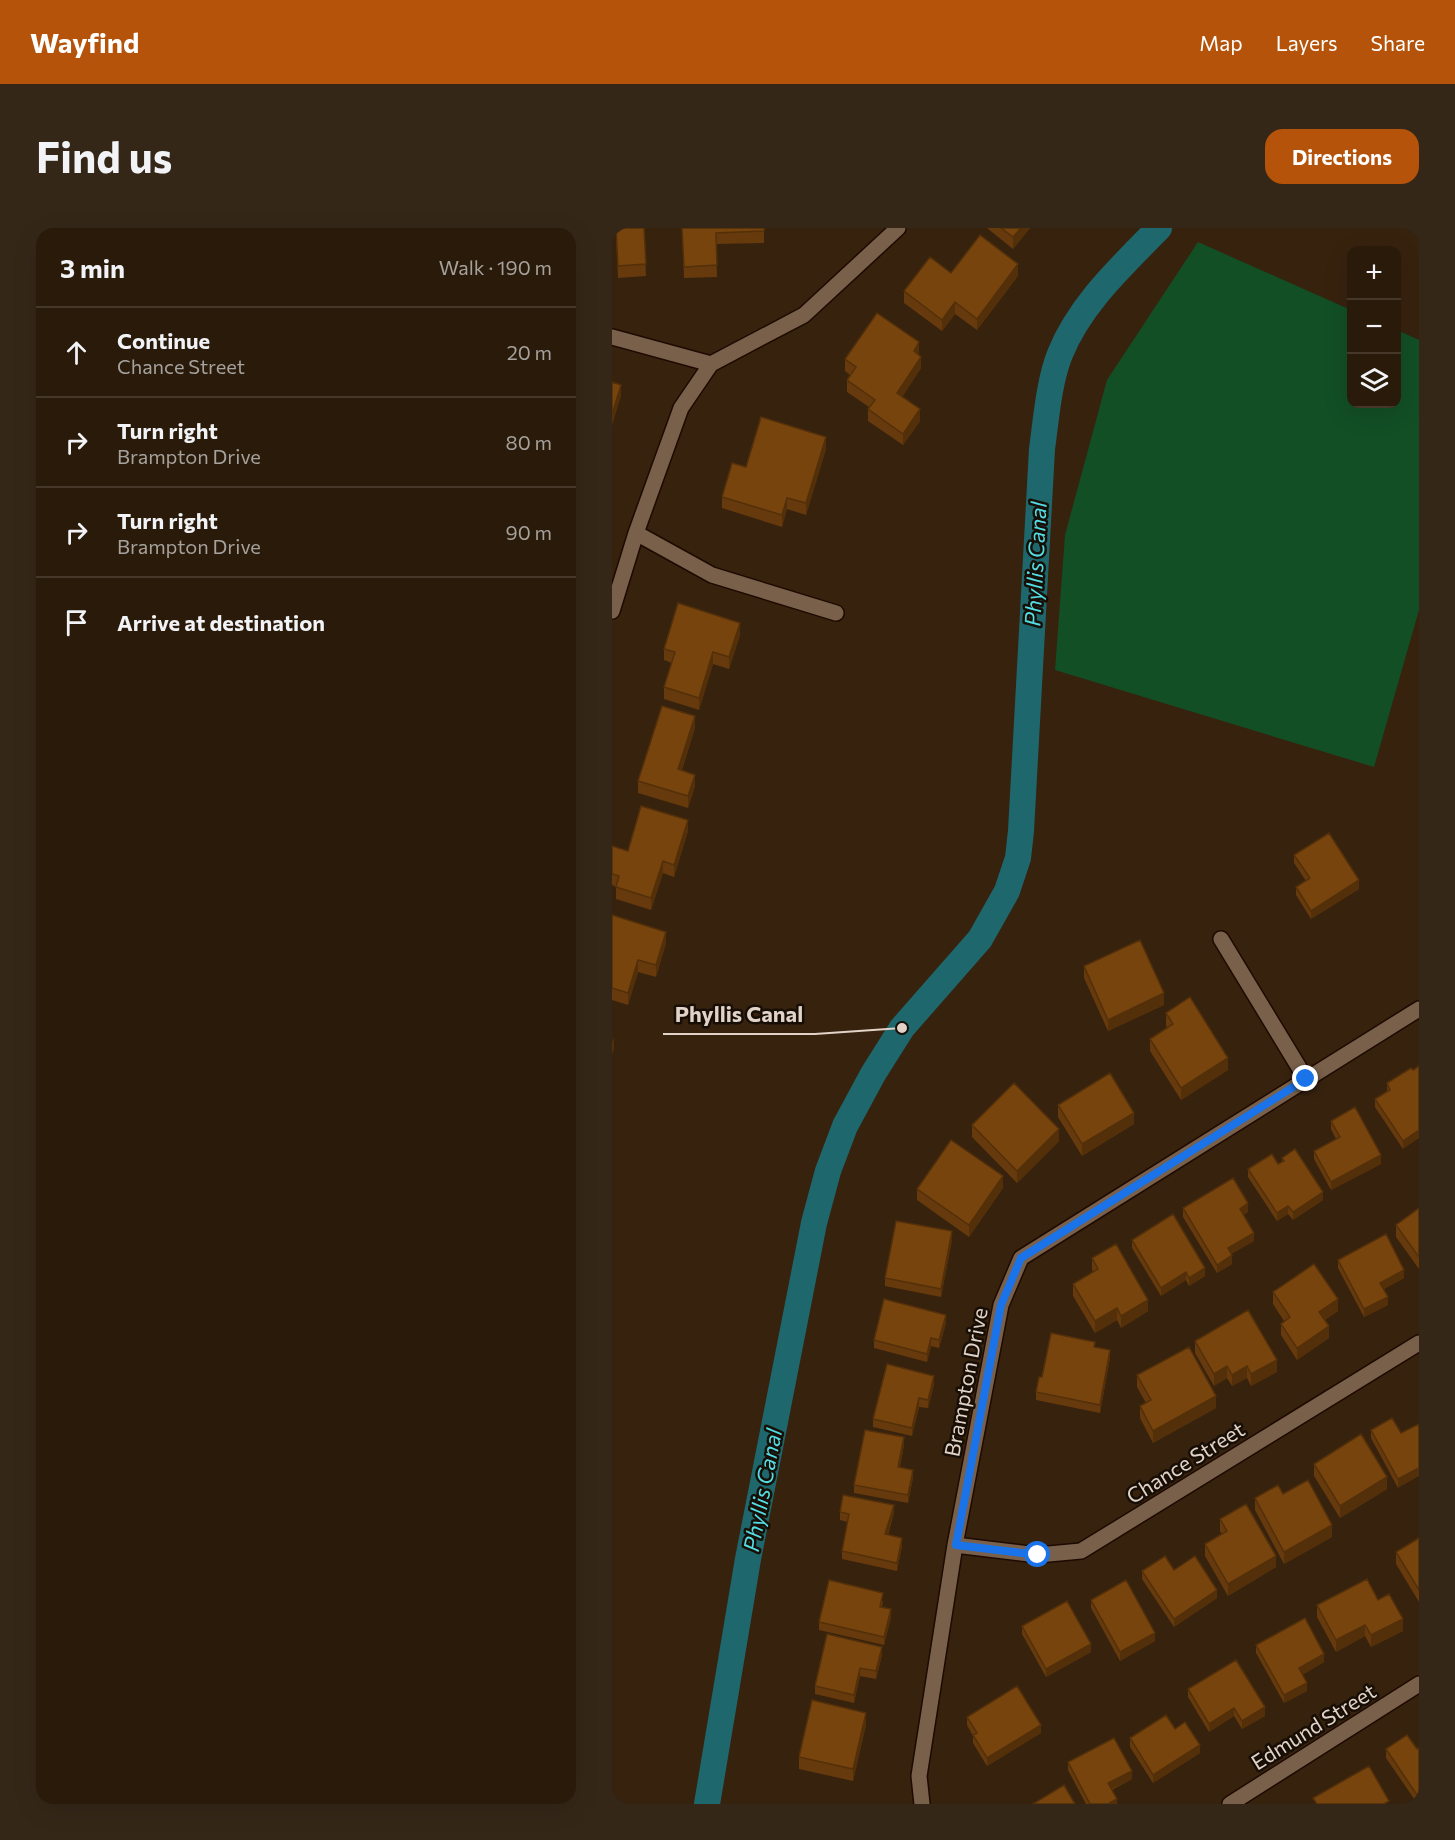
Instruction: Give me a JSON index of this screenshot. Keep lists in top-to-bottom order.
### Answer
{
  "streets": {
    "street": ["Brampton Drive", "Chance Street", "Edmund Street"]
  },
  "crossings": [
    ["Brampton Drive", "Chance Street"]
  ],
  "water": ["Phyllis Canal"],
  "places": ["Phyllis Canal"],
  "page": {
    "header": "Wayfind",
    "nav": ["Map", "Layers", "Share"],
    "buttons": "Directions",
    "title": "Find us",
    "heading": ["3 min", "Walk · 190 m"],
    "map_buttons": ["+", "−"],
    "list": [
      ["Continue", "Chance Street", "20 m"],
      ["Turn right", "Brampton Drive", "80 m"],
      ["Turn right", "Brampton Drive", "90 m"],
      "Arrive at destination"
    ]
  }
}
